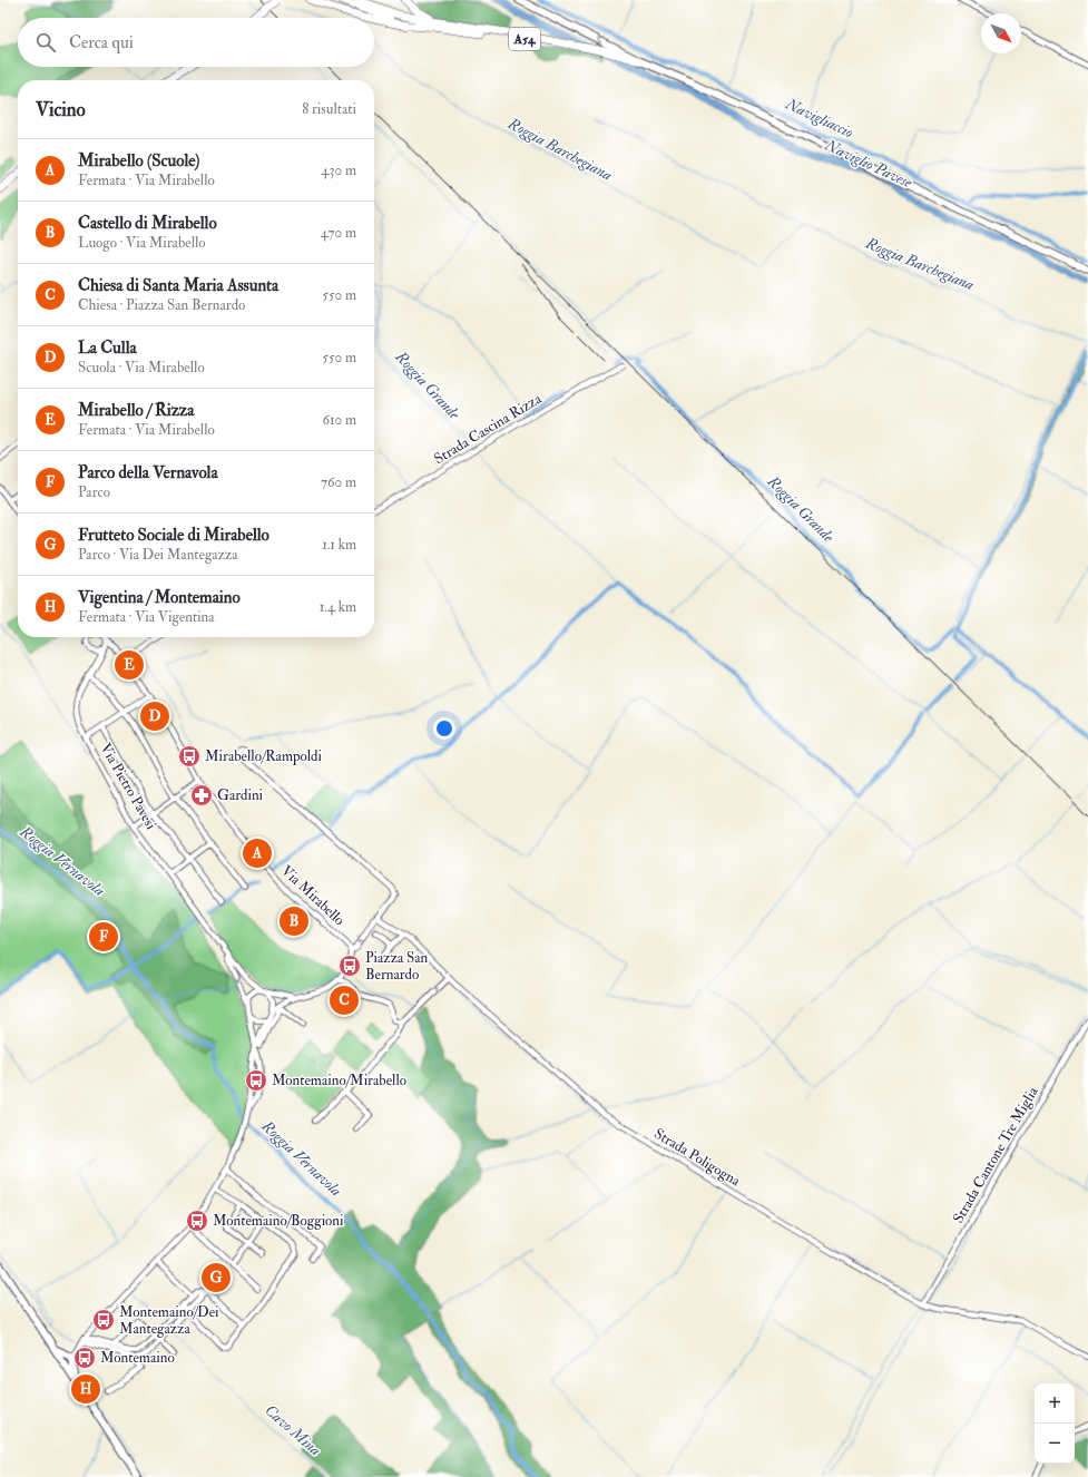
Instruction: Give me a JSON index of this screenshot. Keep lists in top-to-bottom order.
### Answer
{
  "streets": {
    "highway": ["A54"],
    "street": [
      "Strada Cascina Rizza",
      "Via Pietro Pavesi",
      "Via Mirabello",
      "Strada Cantone Tre Miglia",
      "Strada Poligogna"
    ]
  },
  "crossings": [
    ["Via Pietro Pavesi", "Via Mirabello"],
    ["Strada Cantone Tre Miglia", "Strada Poligogna"]
  ],
  "water": [
    "Navigliaccio",
    "Roggia Barchegiana",
    "Naviglio Pavese",
    "Roggia Grande",
    "Roggia Vernavola",
    "Cavo Mina"
  ],
  "places": {
    "bus stop": [
      "Mirabello/Rampoldi",
      "Piazza San Bernardo",
      "Montemaino/Mirabello",
      "Montemaino/Boggioni",
      "Montemaino/Dei Mantegazza",
      "Montemaino"
    ],
    "pharmacy": ["Gardini"]
  },
  "north": "bottom right",
  "page": {
    "search": "Cerca qui",
    "heading": ["Vicino", "8 risultati"],
    "list": [
      {
        "mark": "A",
        "name": "Mirabello (Scuole)",
        "note": "Fermata · Via Mirabello",
        "value": "430 m"
      },
      {
        "mark": "B",
        "name": "Castello di Mirabello",
        "note": "Luogo · Via Mirabello",
        "value": "470 m"
      },
      {
        "mark": "C",
        "name": "Chiesa di Santa Maria Assunta",
        "note": "Chiesa · Piazza San Bernardo",
        "value": "550 m"
      },
      {
        "mark": "D",
        "name": "La Culla",
        "note": "Scuola · Via Mirabello",
        "value": "550 m"
      },
      {
        "mark": "E",
        "name": "Mirabello / Rizza",
        "note": "Fermata · Via Mirabello",
        "value": "610 m"
      },
      {
        "mark": "F",
        "name": "Parco della Vernavola",
        "note": "Parco",
        "value": "760 m"
      },
      {
        "mark": "G",
        "name": "Frutteto Sociale di Mirabello",
        "note": "Parco · Via Dei Mantegazza",
        "value": "1.1 km"
      },
      {
        "mark": "H",
        "name": "Vigentina / Montemaino",
        "note": "Fermata · Via Vigentina",
        "value": "1.4 km"
      }
    ],
    "pins": [
      "E",
      "D",
      "A",
      "B",
      "F",
      "C",
      "G",
      "H"
    ],
    "map_buttons": ["+", "−"]
  }
}
